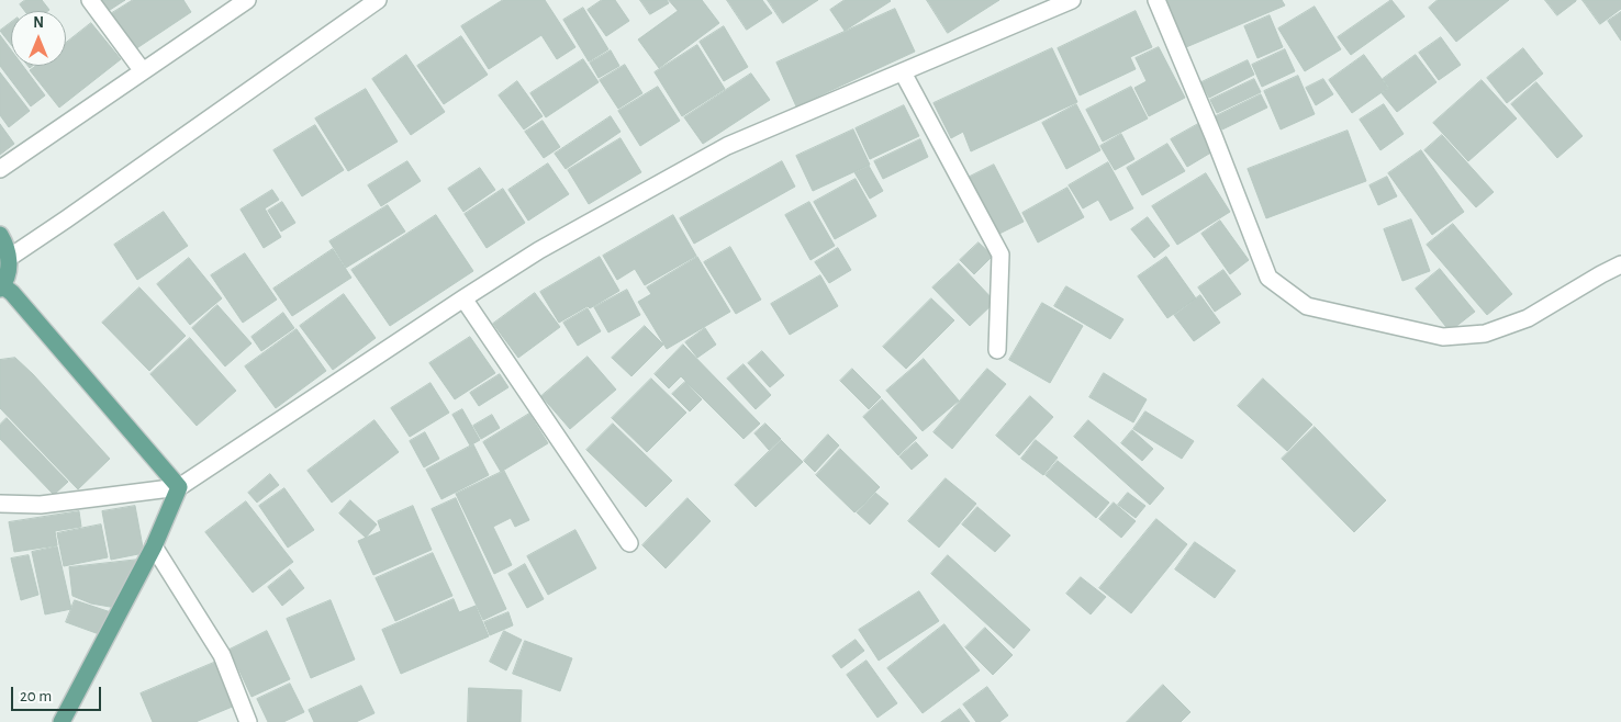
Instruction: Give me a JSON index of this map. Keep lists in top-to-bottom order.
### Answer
{
  "scale_bar": "20 m",
  "north": "top"
}
